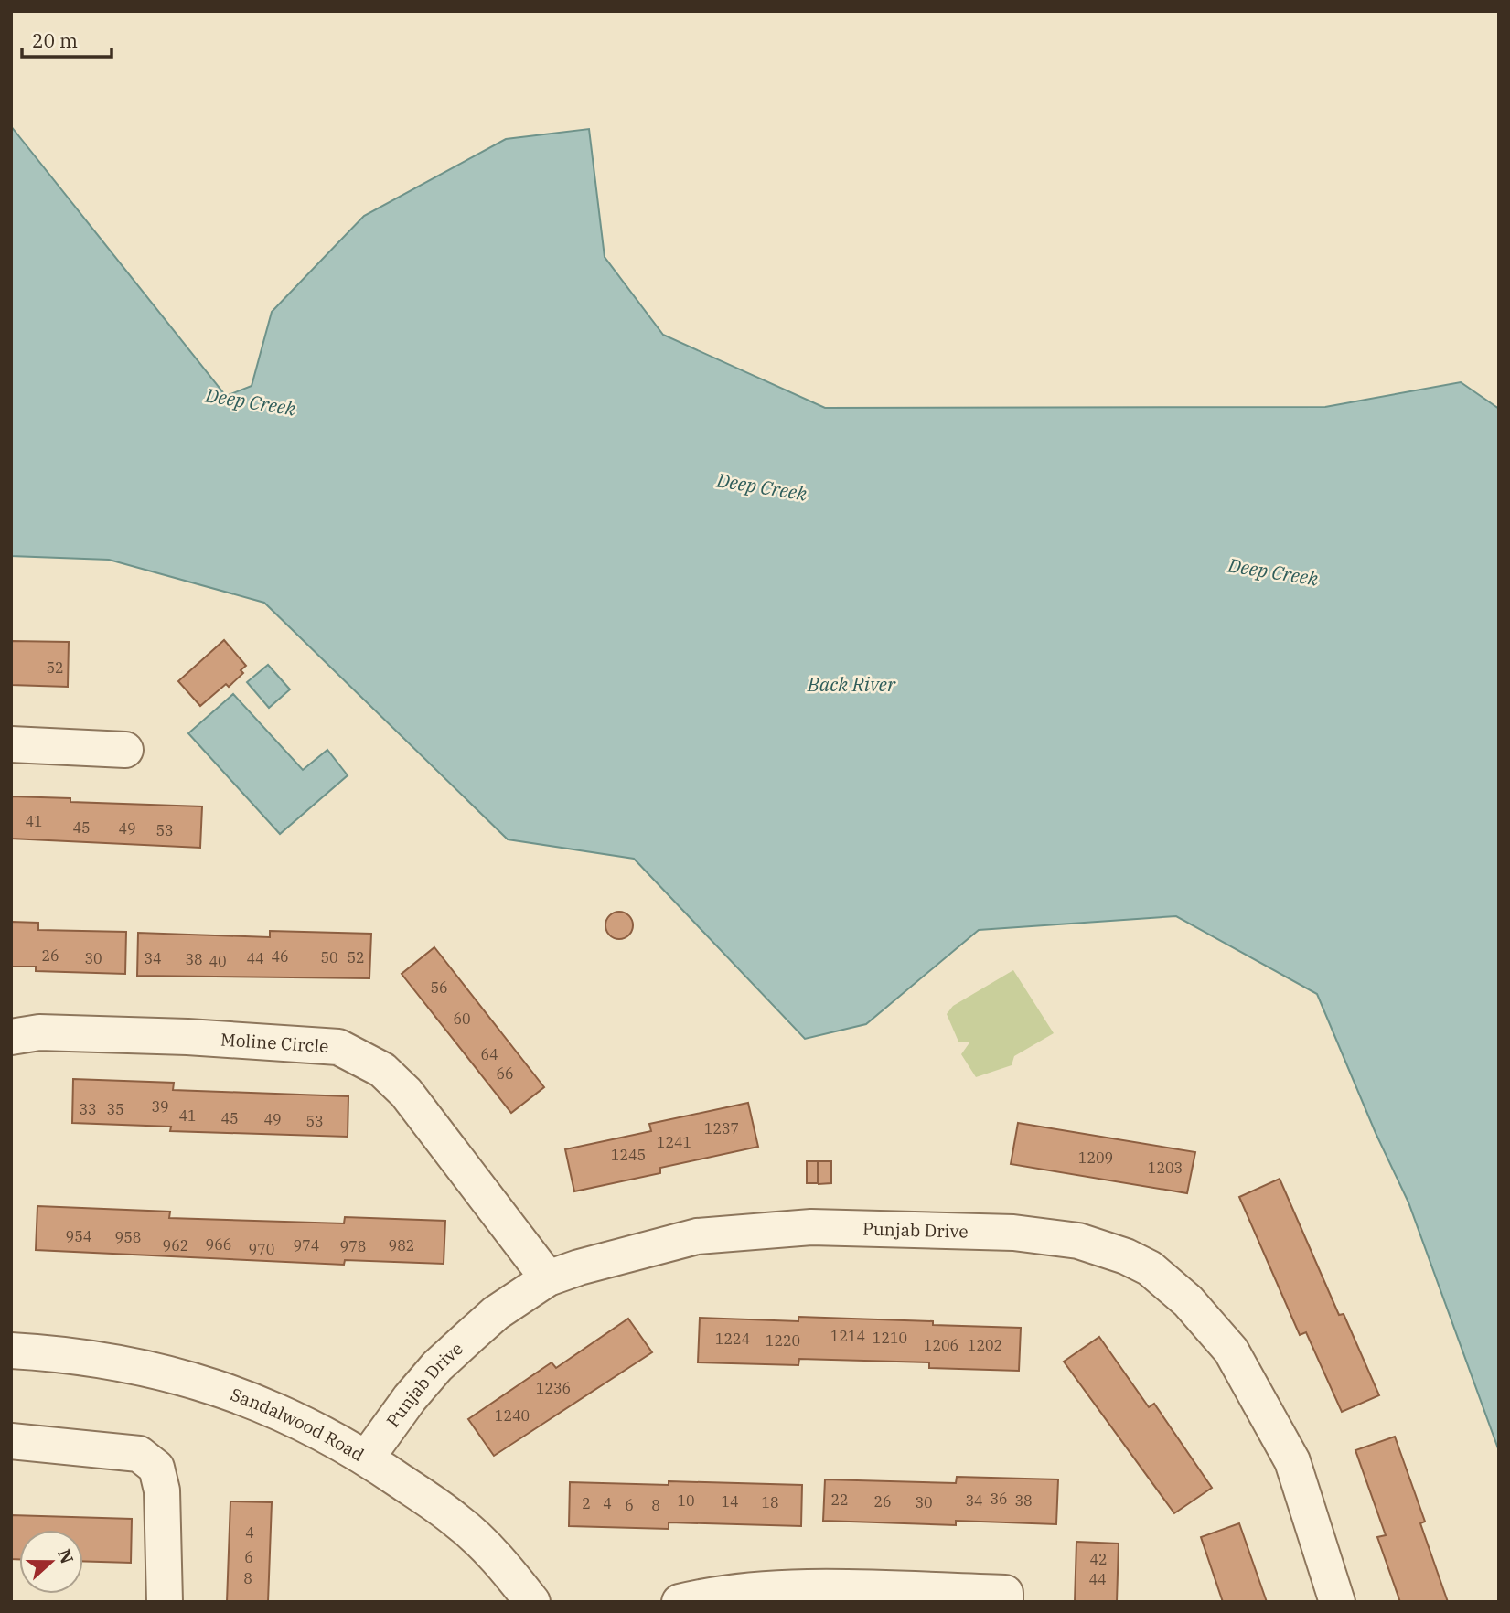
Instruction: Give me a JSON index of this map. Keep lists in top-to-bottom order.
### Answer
{
  "streets": {
    "street": ["Moline Circle", "Punjab Drive", "Sandalwood Road"]
  },
  "crossings": [
    ["Moline Circle", "Punjab Drive"],
    ["Punjab Drive", "Sandalwood Road"]
  ],
  "water": ["Deep Creek", "Back River"],
  "house_numbers": [
    "52",
    "41",
    "45",
    "49",
    "53",
    "26",
    "46",
    "50",
    "52",
    "30",
    "34",
    "44",
    "38",
    "40",
    "56",
    "60",
    "64",
    "66",
    "39",
    "33",
    "35",
    "41",
    "45",
    "49",
    "53",
    "1237",
    "1241",
    "1245",
    "1209",
    "1203",
    "954",
    "958",
    "966",
    "962",
    "974",
    "982",
    "978",
    "970",
    "1214",
    "1210",
    "1224",
    "1220",
    "1206",
    "1202",
    "1236",
    "1240",
    "36",
    "22",
    "10",
    "34",
    "38",
    "14",
    "26",
    "18",
    "30",
    "2",
    "4",
    "6",
    "8",
    "4",
    "6",
    "42",
    "8",
    "44"
  ],
  "scale_bar": "20 m",
  "north": "right"
}
